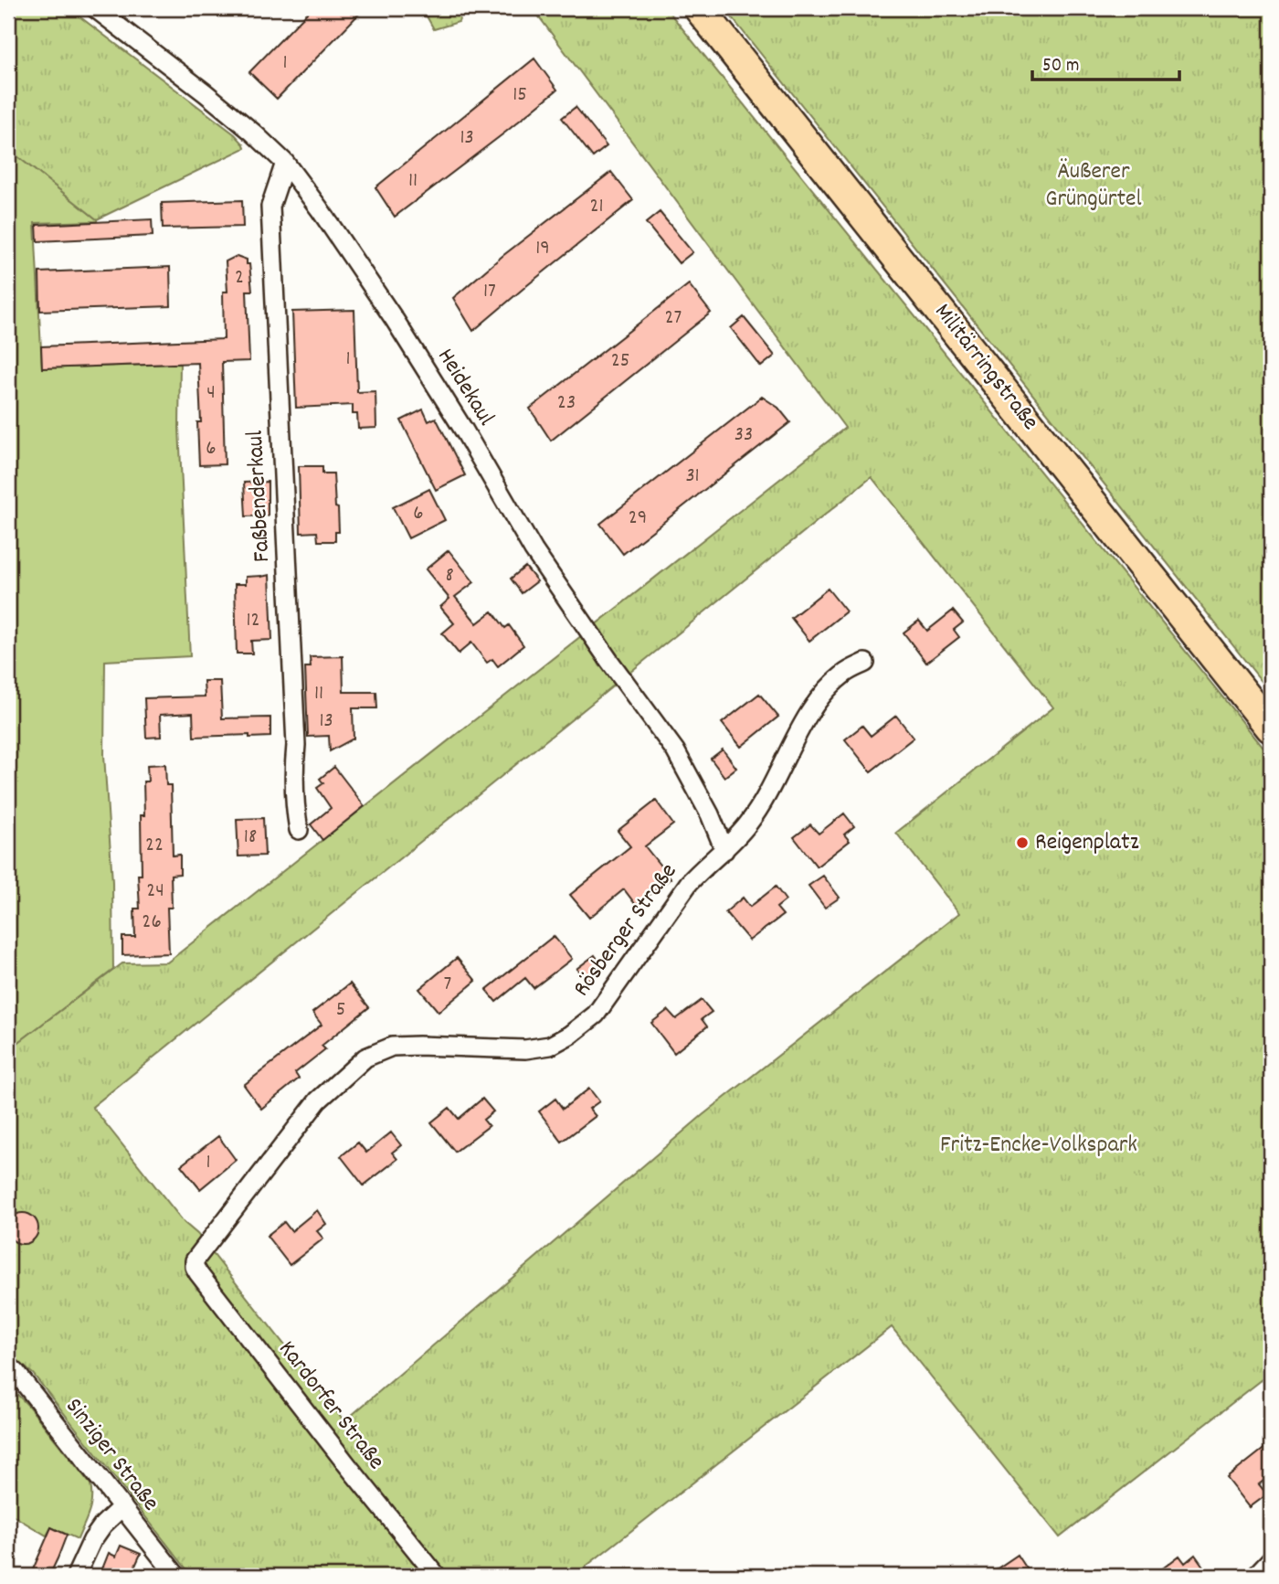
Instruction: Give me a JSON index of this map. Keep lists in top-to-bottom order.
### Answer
{
  "streets": {
    "main road": ["Militärringstraße"],
    "street": [
      "Heidekaul",
      "Faßbenderkaul",
      "Rösberger Straße",
      "Kardorfer Straße",
      "Sinziger Straße"
    ]
  },
  "crossings": [
    ["Heidekaul", "Faßbenderkaul"],
    ["Heidekaul", "Rösberger Straße"],
    ["Rösberger Straße", "Kardorfer Straße"]
  ],
  "parks": ["Äußerer Grüngürtel", "Fritz-Encke-Volkspark"],
  "places": ["Reigenplatz"],
  "house_numbers": [
    "1",
    "15",
    "13",
    "11",
    "21",
    "19",
    "2",
    "17",
    "27",
    "1",
    "25",
    "4",
    "23",
    "33",
    "6",
    "31",
    "6",
    "29",
    "8",
    "12",
    "11",
    "13",
    "18",
    "22",
    "24",
    "26",
    "7",
    "5",
    "1"
  ],
  "scale_bar": "50 m"
}
